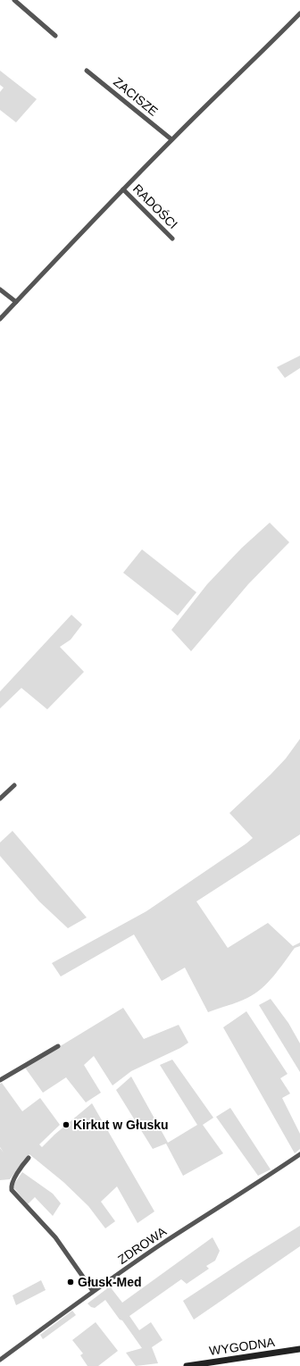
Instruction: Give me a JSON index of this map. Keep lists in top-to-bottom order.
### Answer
{
  "streets": {
    "street": [
      "ZACISZE",
      "RADOŚCI",
      "ZDROWA",
      "WYGODNA"
    ]
  },
  "places": ["Kirkut w Głusku", "Głusk-Med"]
}
